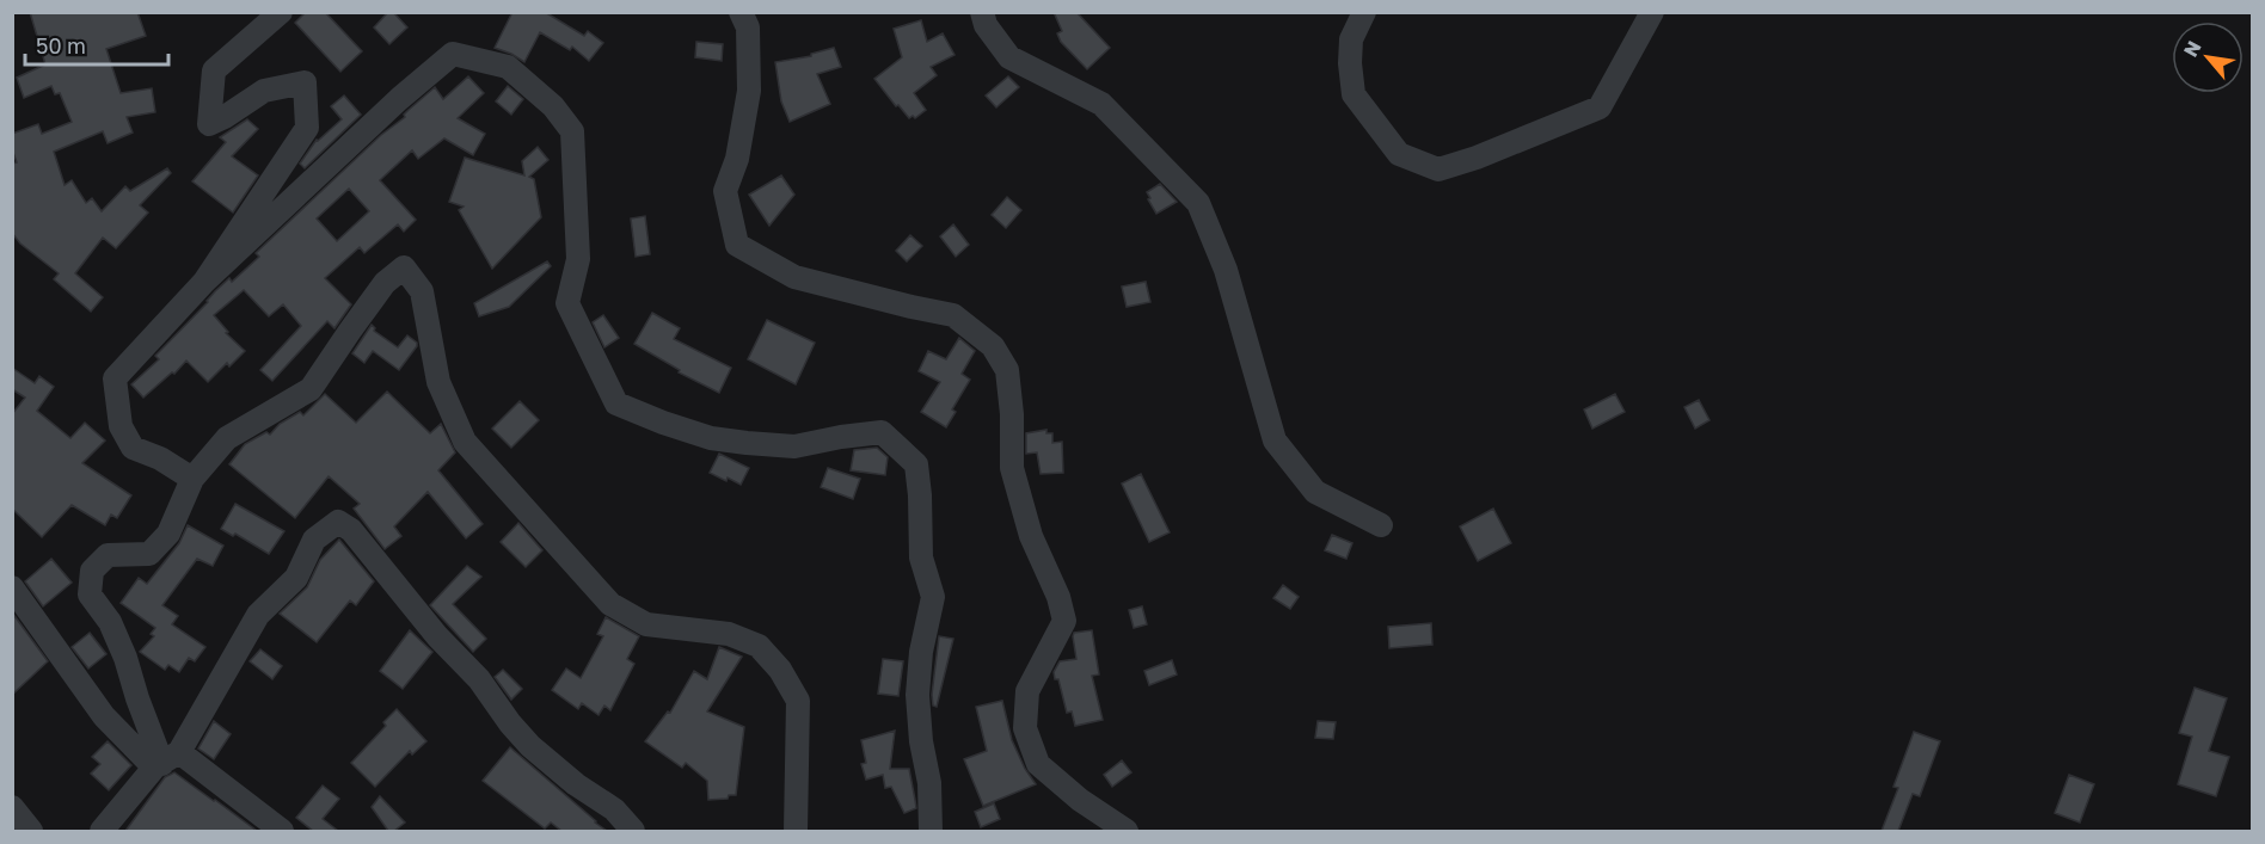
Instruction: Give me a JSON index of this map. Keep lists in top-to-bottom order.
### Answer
{
  "scale_bar": "50 m",
  "north": "top left"
}
